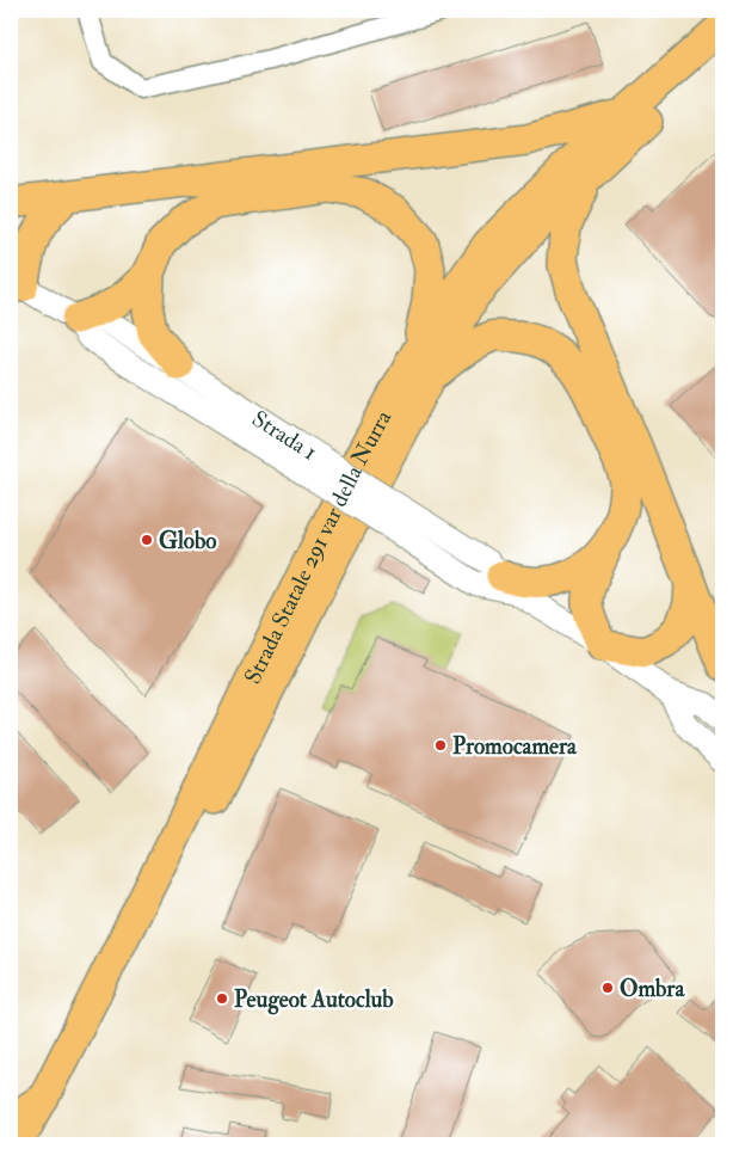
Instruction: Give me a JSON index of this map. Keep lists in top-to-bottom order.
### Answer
{
  "streets": {
    "main road": ["Strada Statale 291 var della Nurra"],
    "street": ["Strada 1"]
  },
  "places": [
    "Globo",
    "Promocamera",
    "Ombra",
    "Peugeot Autoclub"
  ]
}
